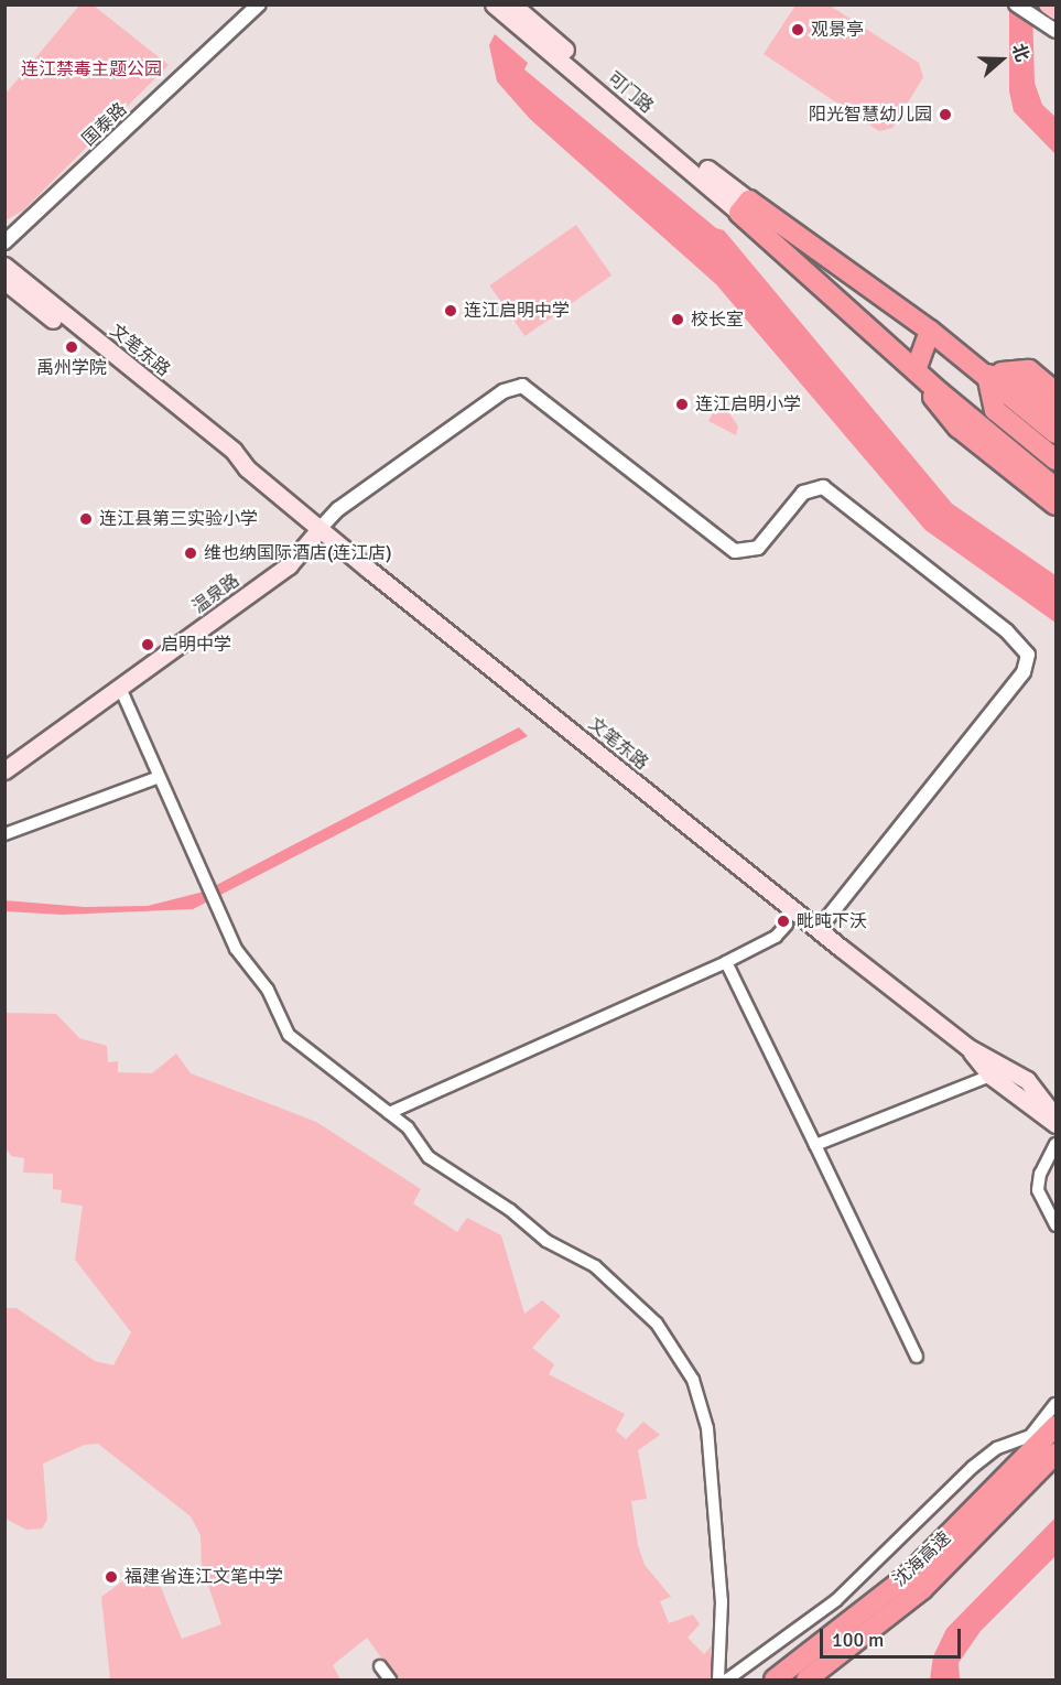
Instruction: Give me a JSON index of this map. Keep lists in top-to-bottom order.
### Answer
{
  "streets": {
    "highway": ["沈海高速"],
    "main road": ["可门路", "文笔东路", "温泉路"],
    "street": ["国泰路"]
  },
  "crossings": [
    ["文笔东路", "温泉路"]
  ],
  "parks": ["连江禁毒主题公园"],
  "places": [
    "观景亭",
    "阳光智慧幼儿园",
    "连江启明中学",
    "校长室",
    "禹州学院",
    "连江启明小学",
    "连江县第三实验小学",
    "维也纳国际酒店(连江店)",
    "启明中学",
    "毗旽下沃",
    "福建省连江文笔中学"
  ],
  "scale_bar": "100 m",
  "north": "right"
}
